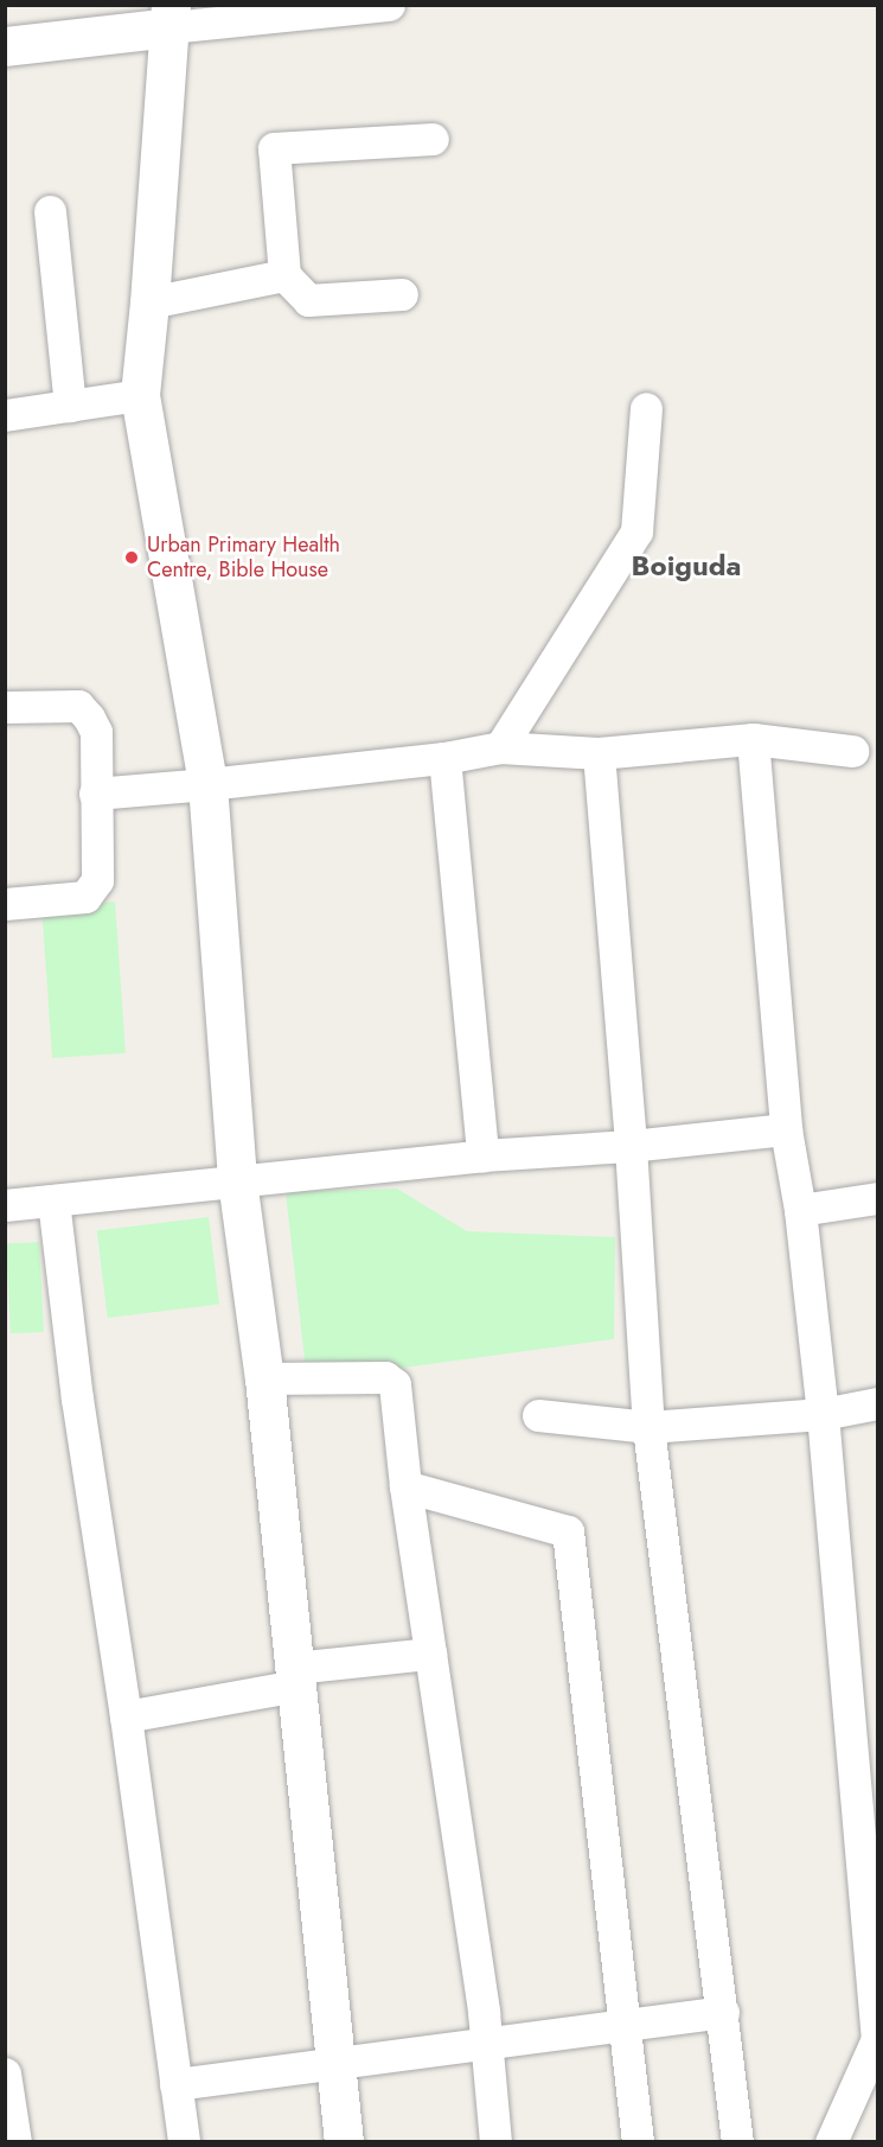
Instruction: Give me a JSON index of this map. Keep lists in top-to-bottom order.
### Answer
{
  "districts": ["Boiguda"],
  "places": ["Urban Primary Health Centre, Bible House"]
}
